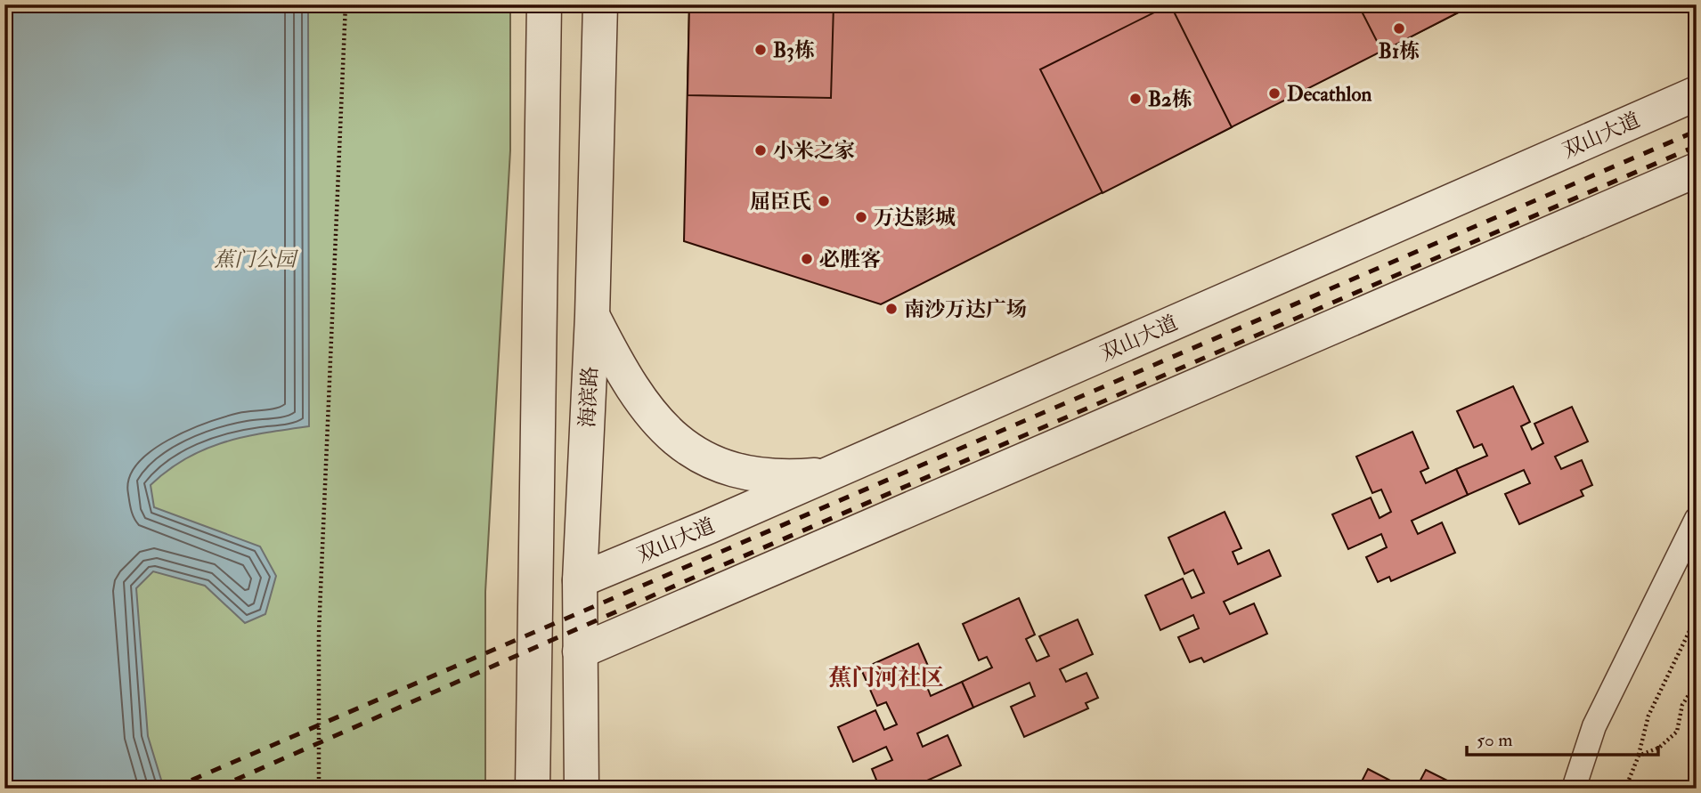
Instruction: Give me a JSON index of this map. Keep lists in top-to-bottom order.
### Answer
{
  "streets": {
    "street": ["双山大道", "海滨路"]
  },
  "crossings": [
    ["双山大道", "海滨路"]
  ],
  "districts": ["蕉门河社区"],
  "parks": ["蕉门公园"],
  "places": [
    "B1栋",
    "B3栋",
    "Decathlon",
    "B2栋",
    "小米之家",
    "屈臣氏",
    "万达影城",
    "必胜客",
    "南沙万达广场"
  ],
  "scale_bar": "50 m"
}
